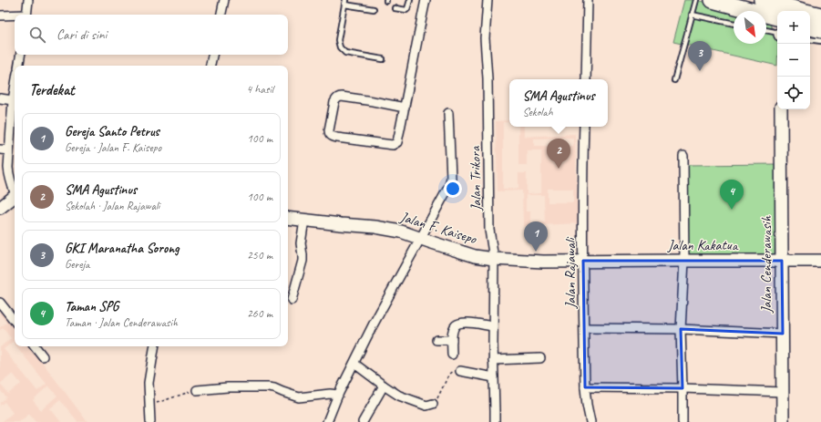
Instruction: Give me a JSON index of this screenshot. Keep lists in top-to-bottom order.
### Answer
{
  "streets": {
    "street": [
      "Jalan Trikora",
      "Jalan F. Kaisepo",
      "Jalan Kakatua",
      "Jalan Cenderawasih",
      "Jalan Rajawali"
    ]
  },
  "crossings": [
    ["Jalan Trikora", "Jalan F. Kaisepo"],
    ["Jalan F. Kaisepo", "Jalan Kakatua"],
    ["Jalan F. Kaisepo", "Jalan Rajawali"],
    ["Jalan Kakatua", "Jalan Cenderawasih"],
    ["Jalan Kakatua", "Jalan Rajawali"]
  ],
  "north": "bottom right",
  "page": {
    "map_buttons": ["+", "−"],
    "search": "Cari di sini",
    "pins": [
      "3",
      "2",
      "4",
      "1"
    ],
    "heading": ["Terdekat", "4 hasil"],
    "popup": ["SMA Agustinus", "Sekolah"],
    "list": [
      {
        "mark": "1",
        "name": "Gereja Santo Petrus",
        "note": "Gereja · Jalan F. Kaisepo",
        "value": "100 m"
      },
      {
        "mark": "2",
        "name": "SMA Agustinus",
        "note": "Sekolah · Jalan Rajawali",
        "value": "100 m"
      },
      {
        "mark": "3",
        "name": "GKI Maranatha Sorong",
        "note": "Gereja",
        "value": "250 m"
      },
      {
        "mark": "4",
        "name": "Taman SPG",
        "note": "Taman · Jalan Cenderawasih",
        "value": "260 m"
      }
    ]
  }
}
